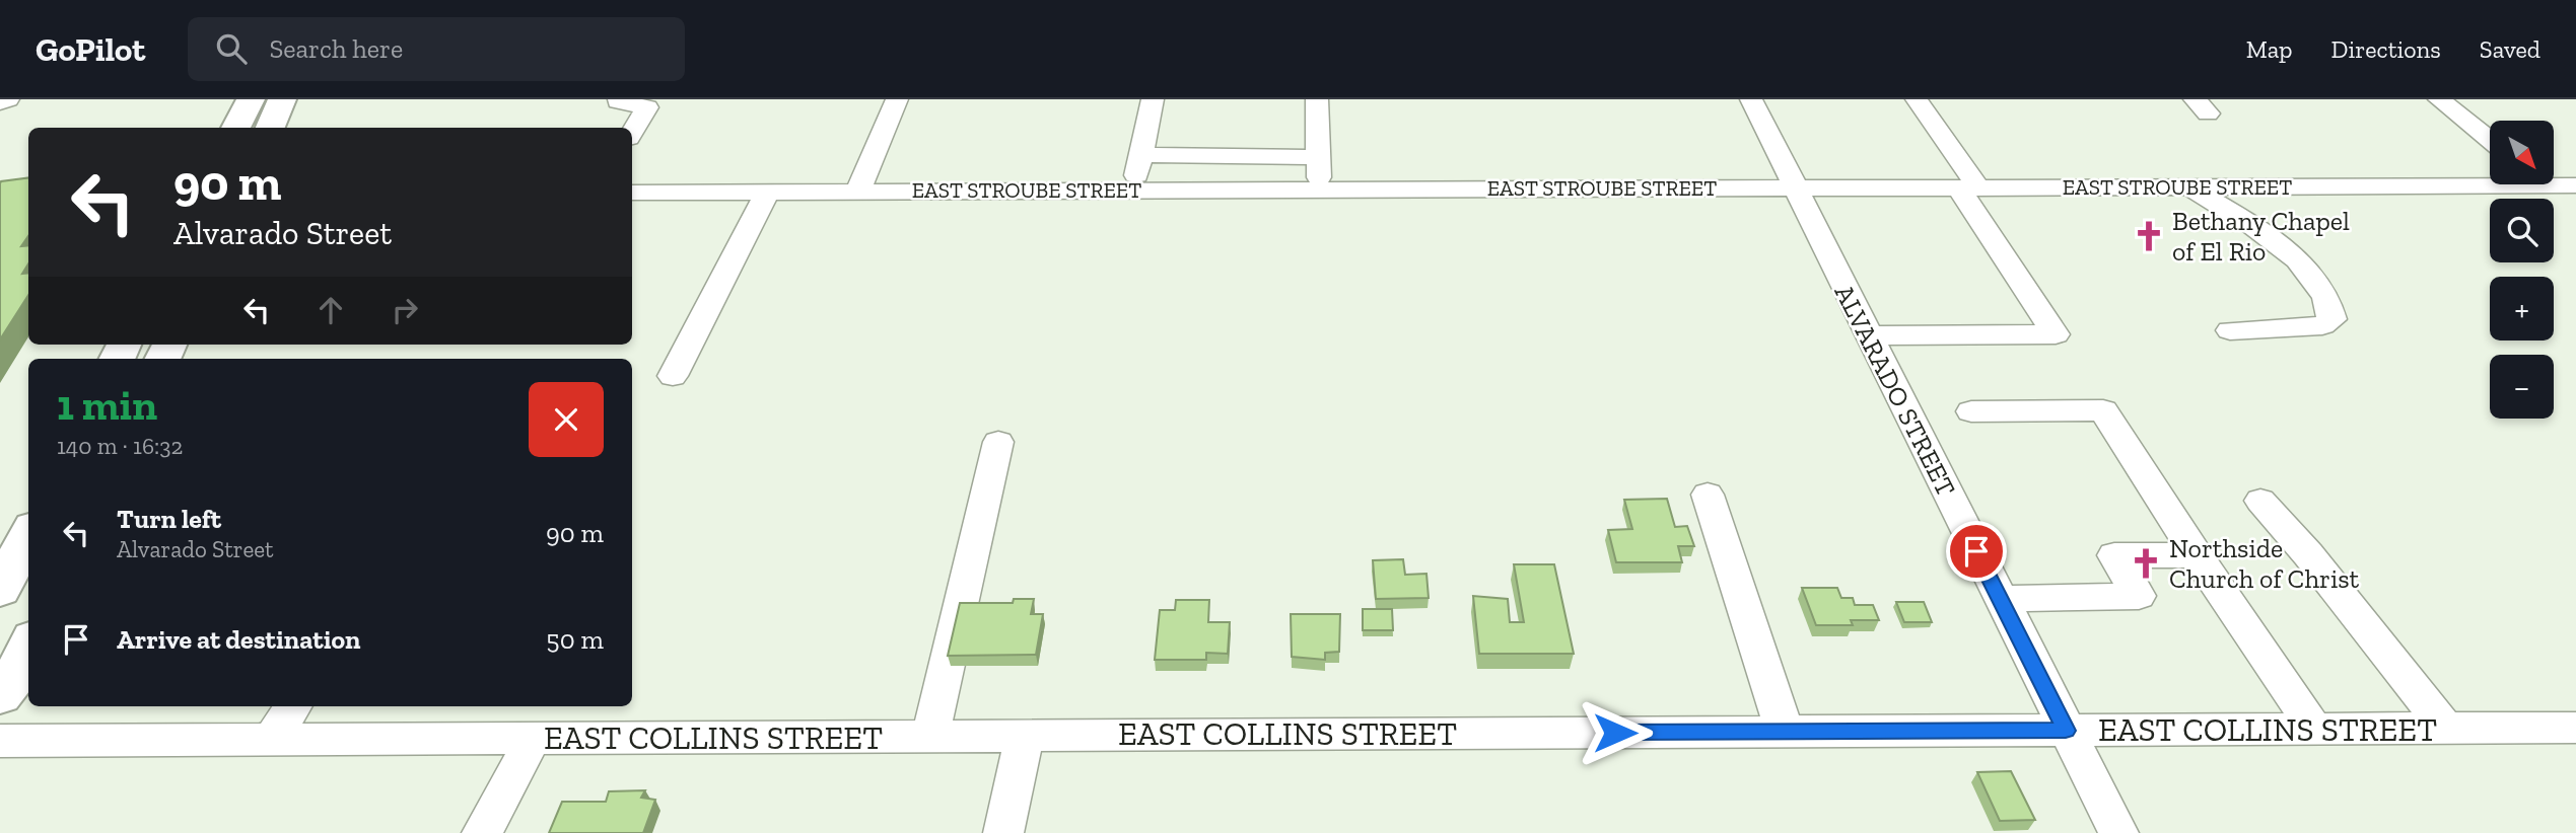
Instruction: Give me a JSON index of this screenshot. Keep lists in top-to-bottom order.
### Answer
{
  "streets": {
    "street": ["EAST STROUBE STREET", "ALVARADO STREET", "EAST COLLINS STREET"]
  },
  "crossings": [
    ["EAST STROUBE STREET", "ALVARADO STREET"],
    ["ALVARADO STREET", "EAST COLLINS STREET"]
  ],
  "places": {
    "church": ["Bethany Chapel of El Rio", "Northside Church of Christ"]
  },
  "north": "bottom right",
  "page": {
    "header": "GoPilot",
    "search": "Search here",
    "nav": ["Map", "Directions", "Saved"],
    "map_buttons": ["+", "−"],
    "turn": ["90 m", "Alvarado Street"],
    "heading": ["1 min", "140 m · 16:32"],
    "list": [
      {
        "name": "Turn left",
        "note": "Alvarado Street",
        "value": "90 m"
      },
      {
        "name": "Arrive at destination",
        "value": "50 m"
      }
    ]
  }
}
